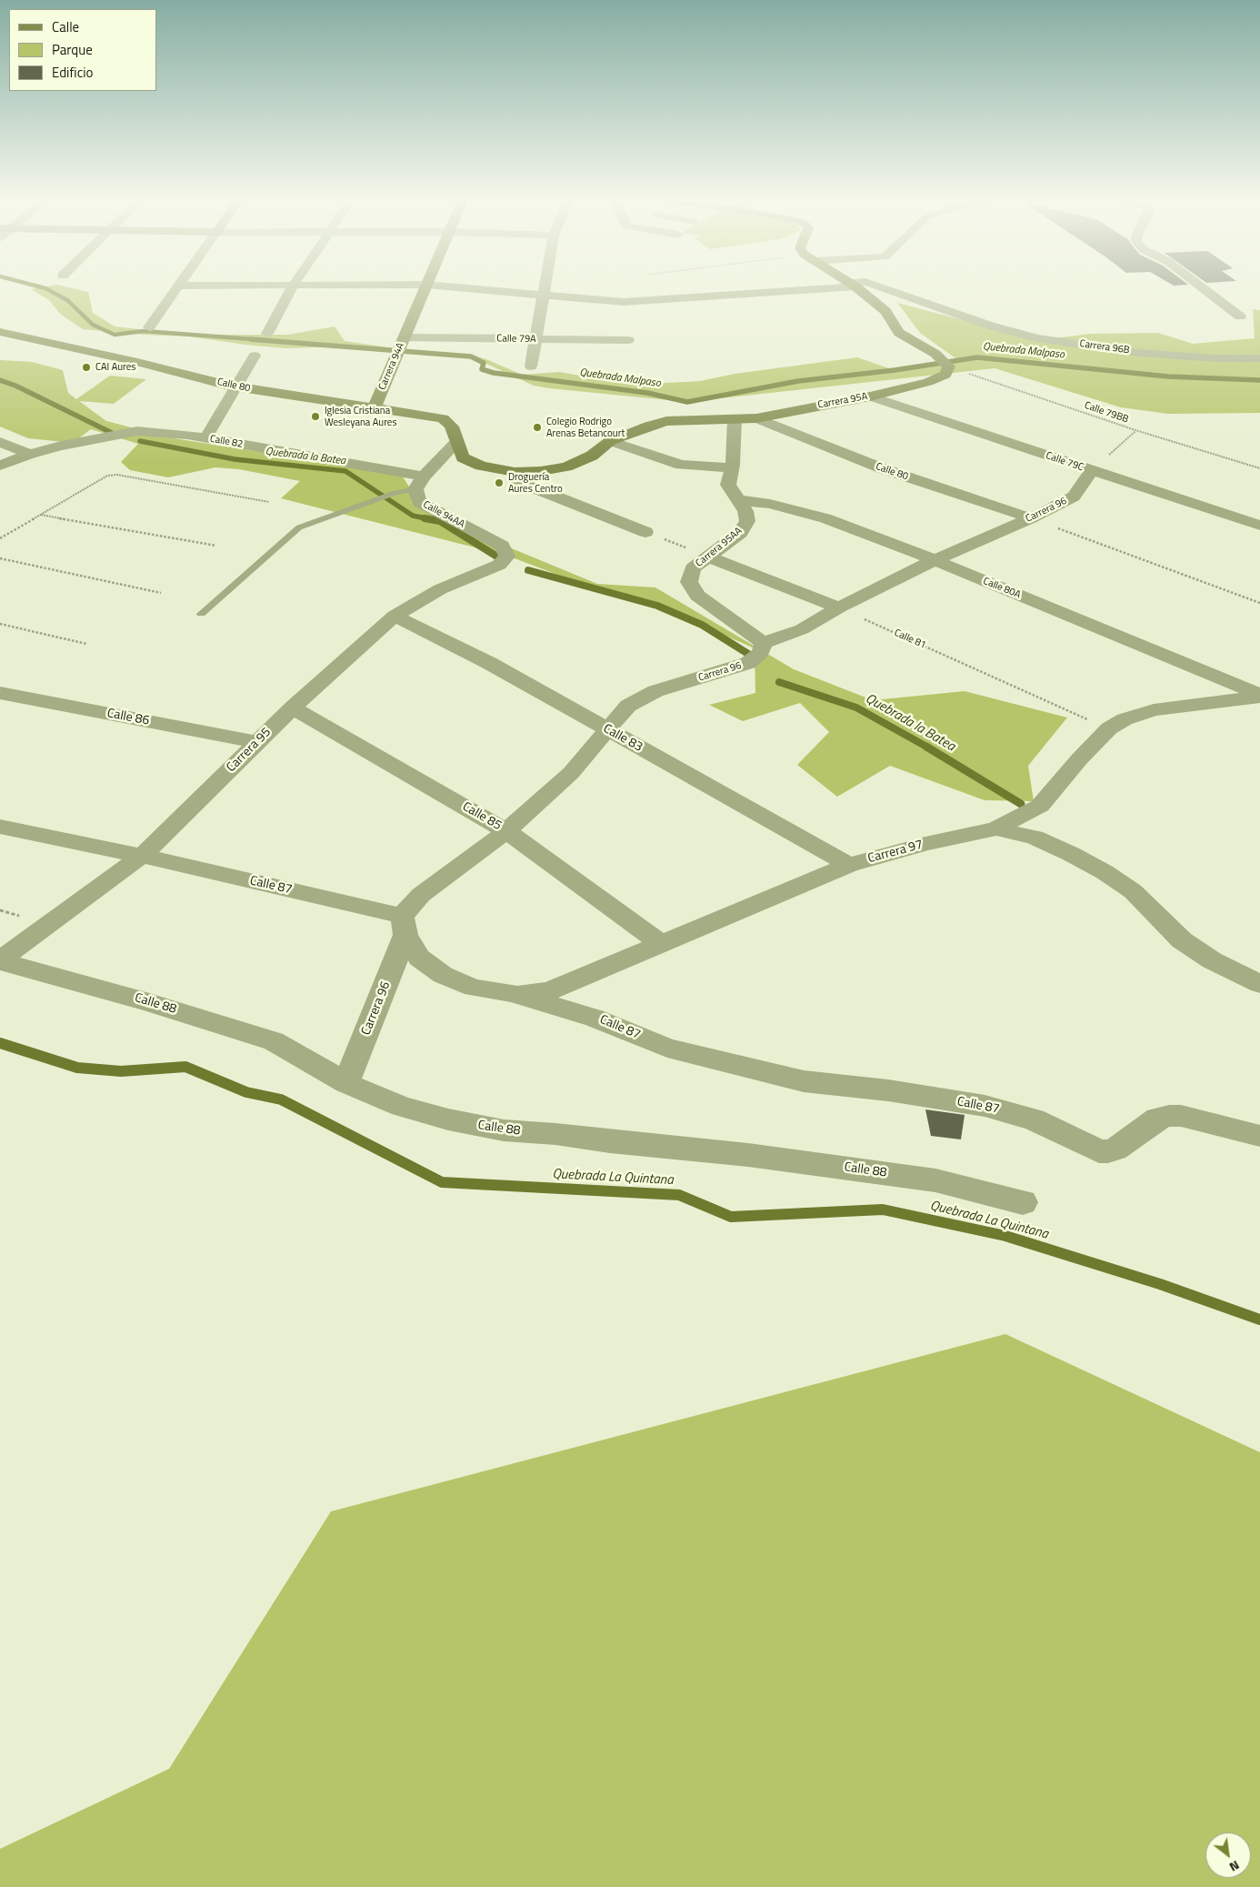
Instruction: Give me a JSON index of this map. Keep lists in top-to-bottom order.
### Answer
{
  "streets": {
    "street": [
      "Calle 79A",
      "Carrera 96B",
      "Carrera 94A",
      "Calle 80",
      "Carrera 95A",
      "Calle 82",
      "Calle 79C",
      "Carrera 96",
      "Calle 94AA",
      "Carrera 95AA",
      "Calle 80A",
      "Calle 86",
      "Calle 83",
      "Carrera 95",
      "Calle 85",
      "Carrera 97",
      "Calle 87",
      "Calle 88"
    ],
    "path": ["Calle 79BB", "Calle 81"]
  },
  "crossings": [
    ["Calle 79A", "Carrera 94A"],
    ["Carrera 94A", "Calle 80"],
    ["Calle 80", "Carrera 95A"],
    ["Calle 80", "Carrera 96"],
    ["Carrera 95A", "Calle 79BB"],
    ["Carrera 95A", "Calle 79C"],
    ["Carrera 95A", "Carrera 95AA"],
    ["Calle 82", "Calle 94AA"],
    ["Calle 79C", "Carrera 96"],
    ["Carrera 96", "Carrera 95AA"],
    ["Carrera 96", "Calle 80A"],
    ["Carrera 96", "Calle 81"],
    ["Carrera 96", "Calle 83"],
    ["Carrera 96", "Calle 85"],
    ["Carrera 96", "Calle 87"],
    ["Carrera 96", "Calle 88"],
    ["Calle 94AA", "Carrera 95"],
    ["Carrera 95AA", "Calle 80A"],
    ["Calle 80A", "Carrera 97"],
    ["Calle 81", "Carrera 97"],
    ["Calle 86", "Carrera 95"],
    ["Calle 83", "Carrera 95"],
    ["Calle 83", "Carrera 97"],
    ["Carrera 95", "Calle 85"],
    ["Carrera 95", "Calle 87"],
    ["Carrera 95", "Calle 88"],
    ["Calle 85", "Carrera 97"],
    ["Carrera 97", "Calle 87"]
  ],
  "water": ["Quebrada Malpaso", "Quebrada la Batea", "Quebrada La Quintana"],
  "places": [
    "CAI Aures",
    "Iglesia Cristiana Wesleyana Aures",
    "Colegio Rodrigo Arenas Betancourt",
    "Droguería Aures Centro"
  ],
  "legend": ["Calle", "Parque", "Edificio"],
  "north": "bottom right"
}
